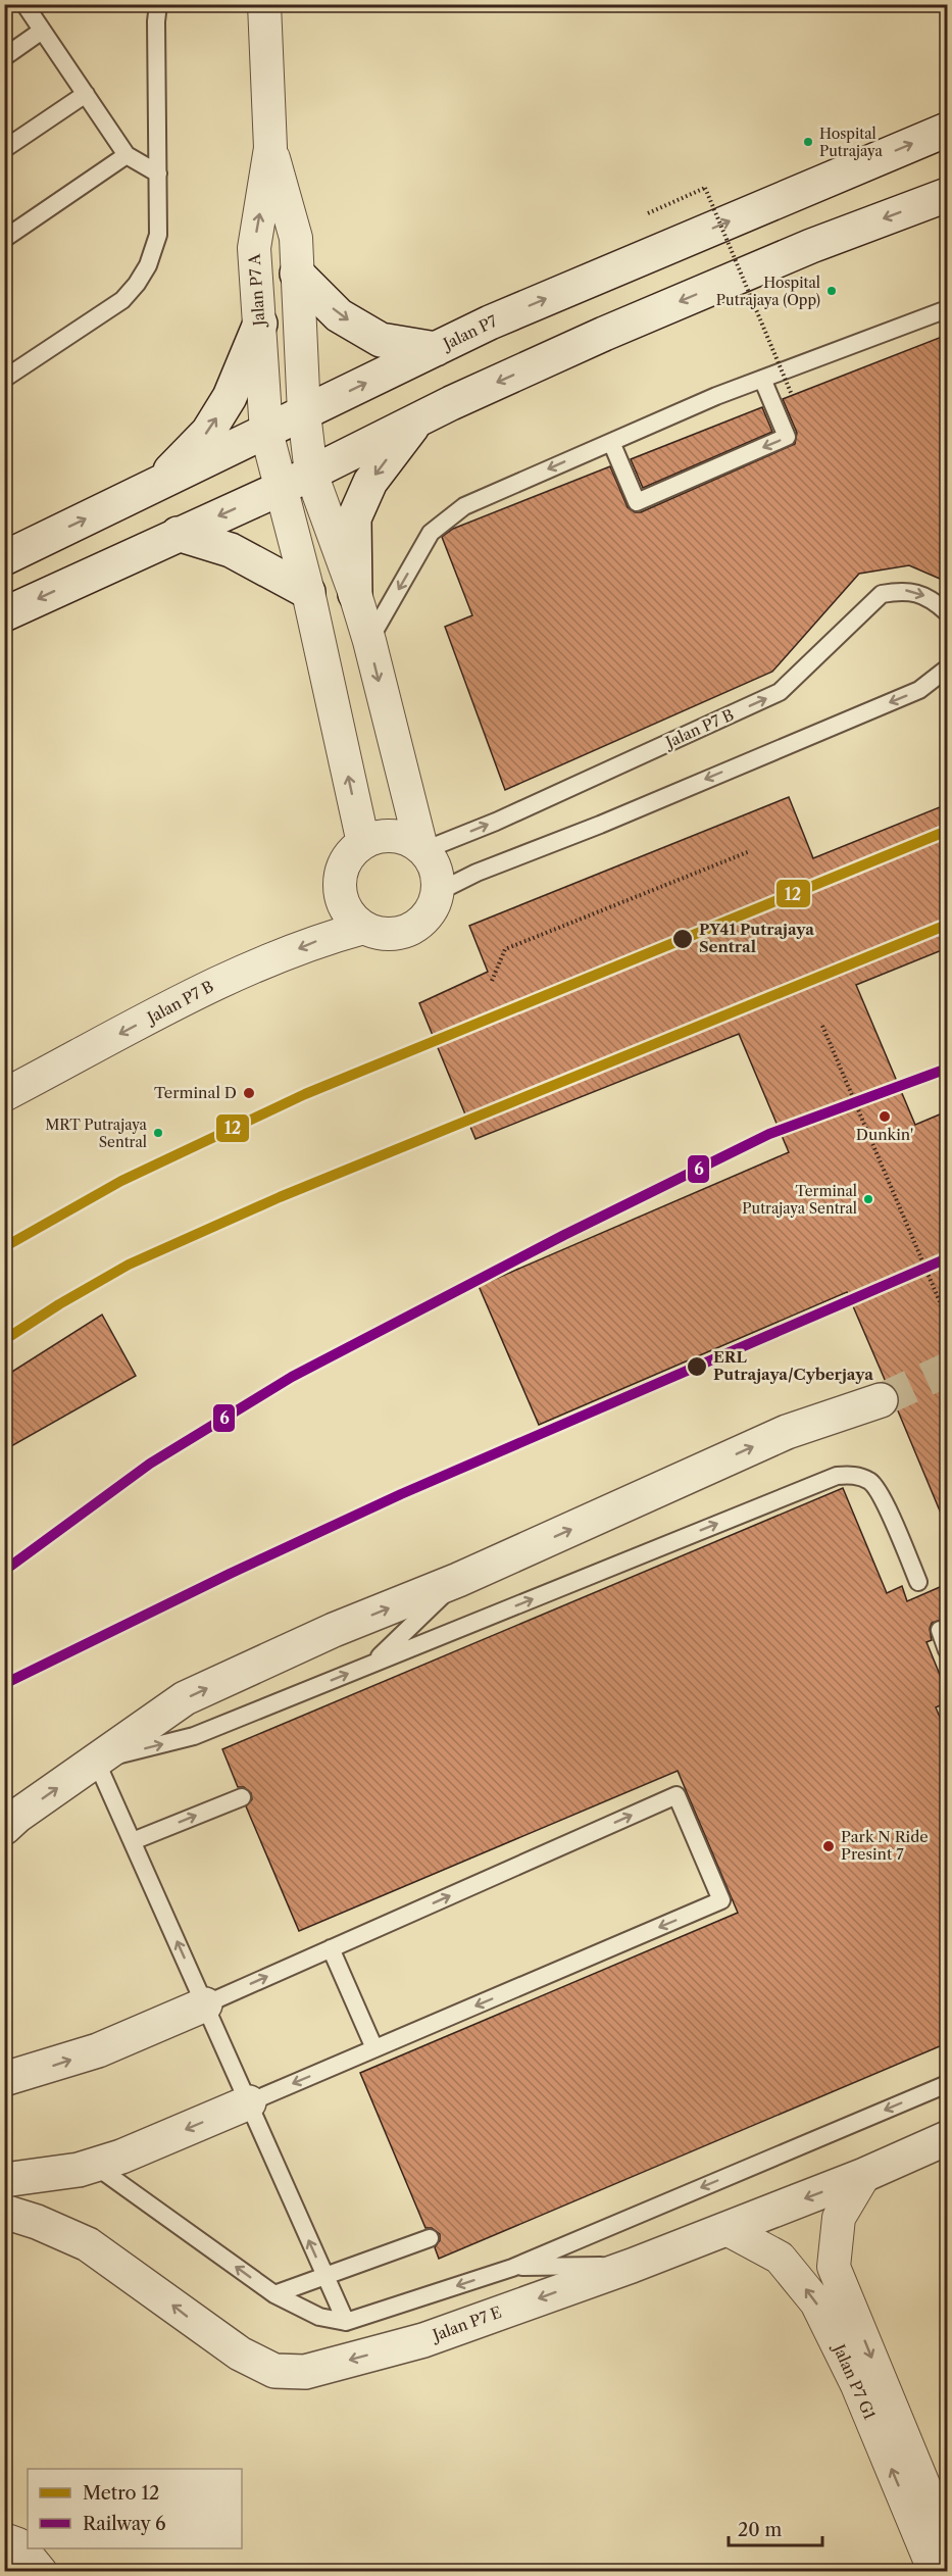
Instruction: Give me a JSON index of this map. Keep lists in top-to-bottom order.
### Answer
{
  "streets": {
    "main road": ["Jalan P7", "Jalan P7 E"],
    "street": ["Jalan P7 A", "Jalan P7 B", "Jalan P7 G1"]
  },
  "crossings": [
    ["Jalan P7 A", "Jalan P7"],
    ["Jalan P7 E", "Jalan P7 G1"]
  ],
  "places": [
    "Hospital Putrajaya",
    "Hospital Putrajaya (Opp)",
    "PY41 Putrajaya Sentral",
    "Terminal D",
    "Dunkin'",
    "MRT Putrajaya Sentral",
    "Terminal Putrajaya Sentral",
    "ERL Putrajaya/Cyberjaya",
    "Park N Ride Presint 7"
  ],
  "lines": ["metro line 12", "rail line 6"],
  "legend": ["Metro 12", "Railway 6"],
  "scale_bar": "20 m"
}
